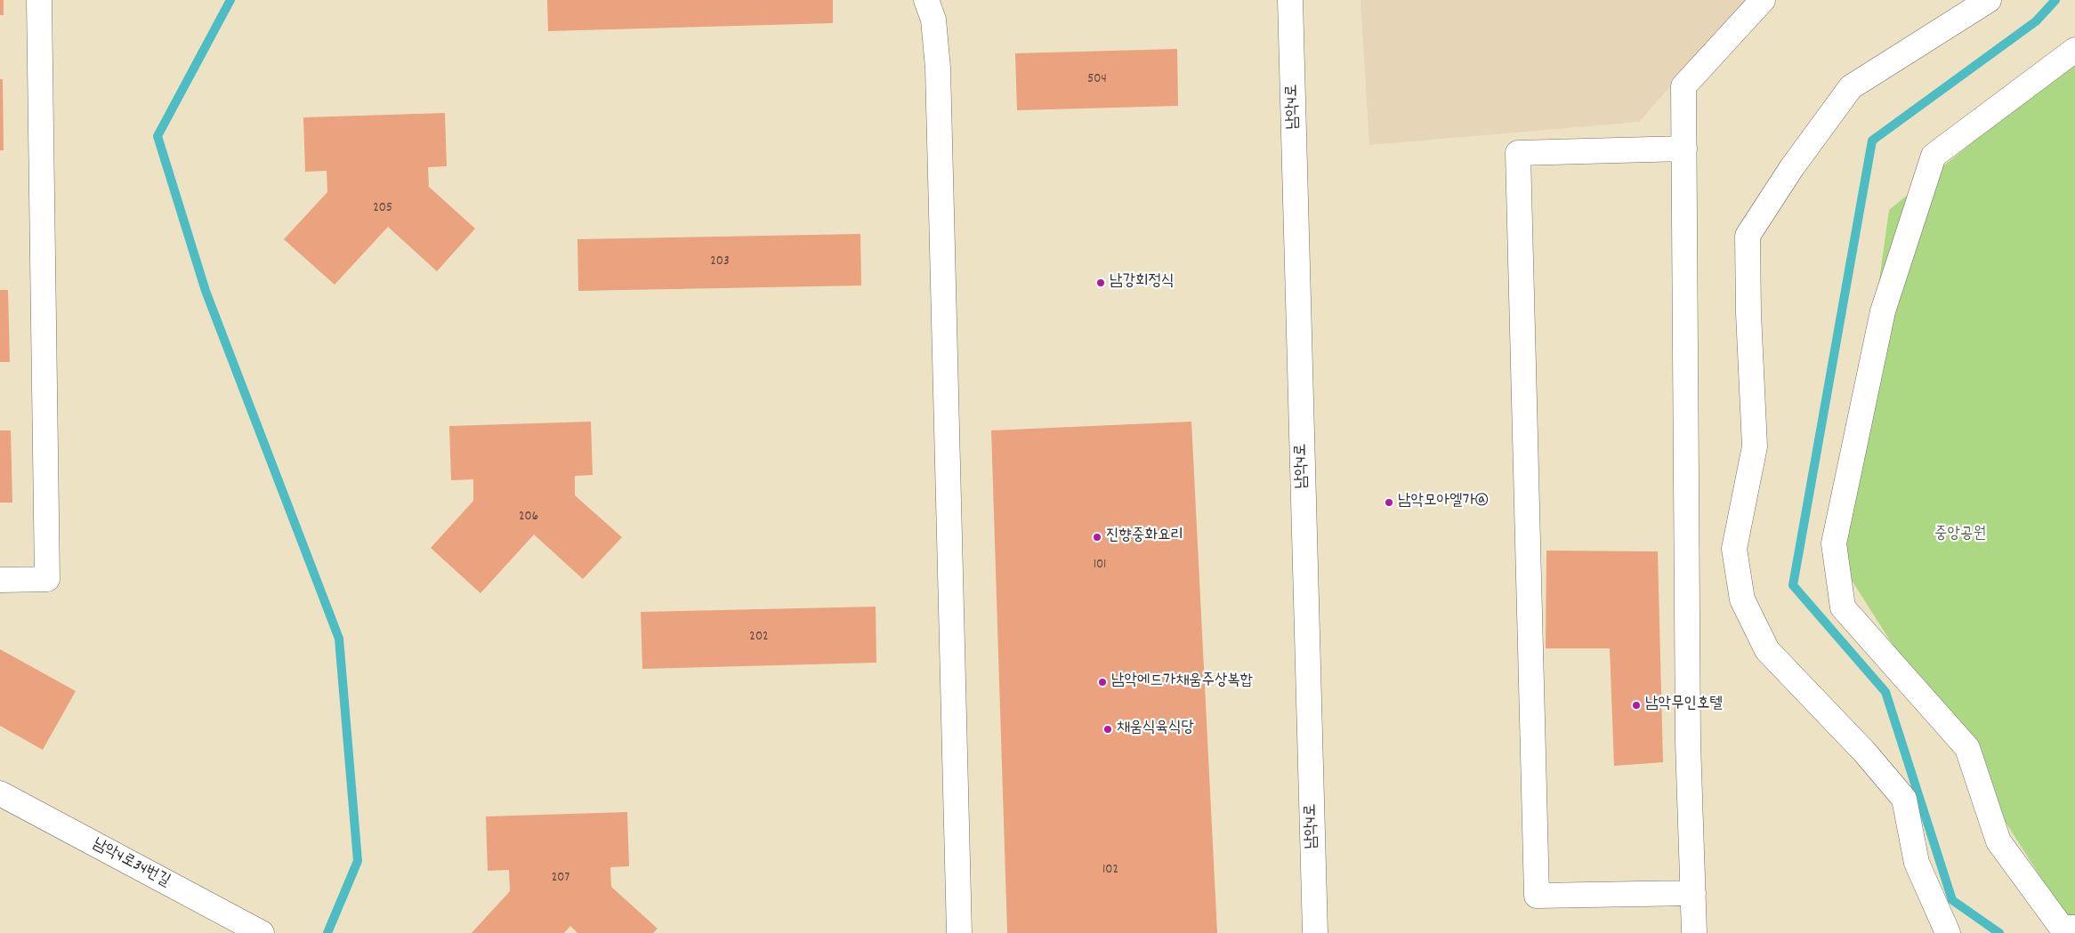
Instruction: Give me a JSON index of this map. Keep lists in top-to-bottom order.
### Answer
{
  "streets": {
    "street": ["남악4로", "남악4로34번길"]
  },
  "parks": ["중앙공원"],
  "places": [
    "남강회정식",
    "남악모아엘가ⓐ",
    "진향중화요리",
    "남악에드가채움주상복합",
    "남악무인호텔",
    "채움식육식당"
  ],
  "house_numbers": [
    "504",
    "205",
    "203",
    "206",
    "101",
    "202",
    "102",
    "207"
  ]
}
